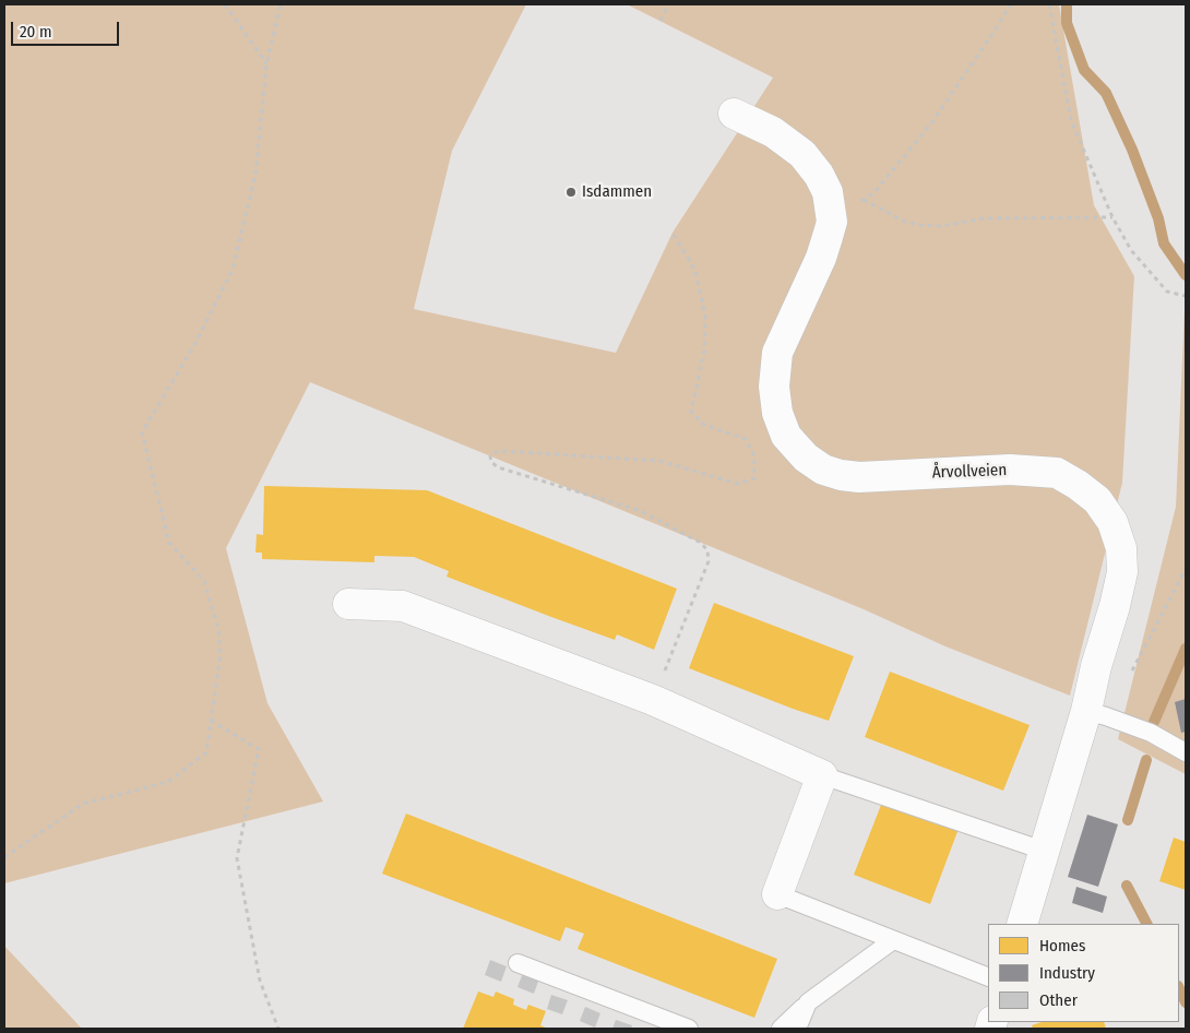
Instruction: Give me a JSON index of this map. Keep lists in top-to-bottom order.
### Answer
{
  "streets": {
    "street": ["Årvollveien"]
  },
  "places": ["Isdammen"],
  "legend": ["Homes", "Industry", "Other"],
  "scale_bar": "20 m"
}
